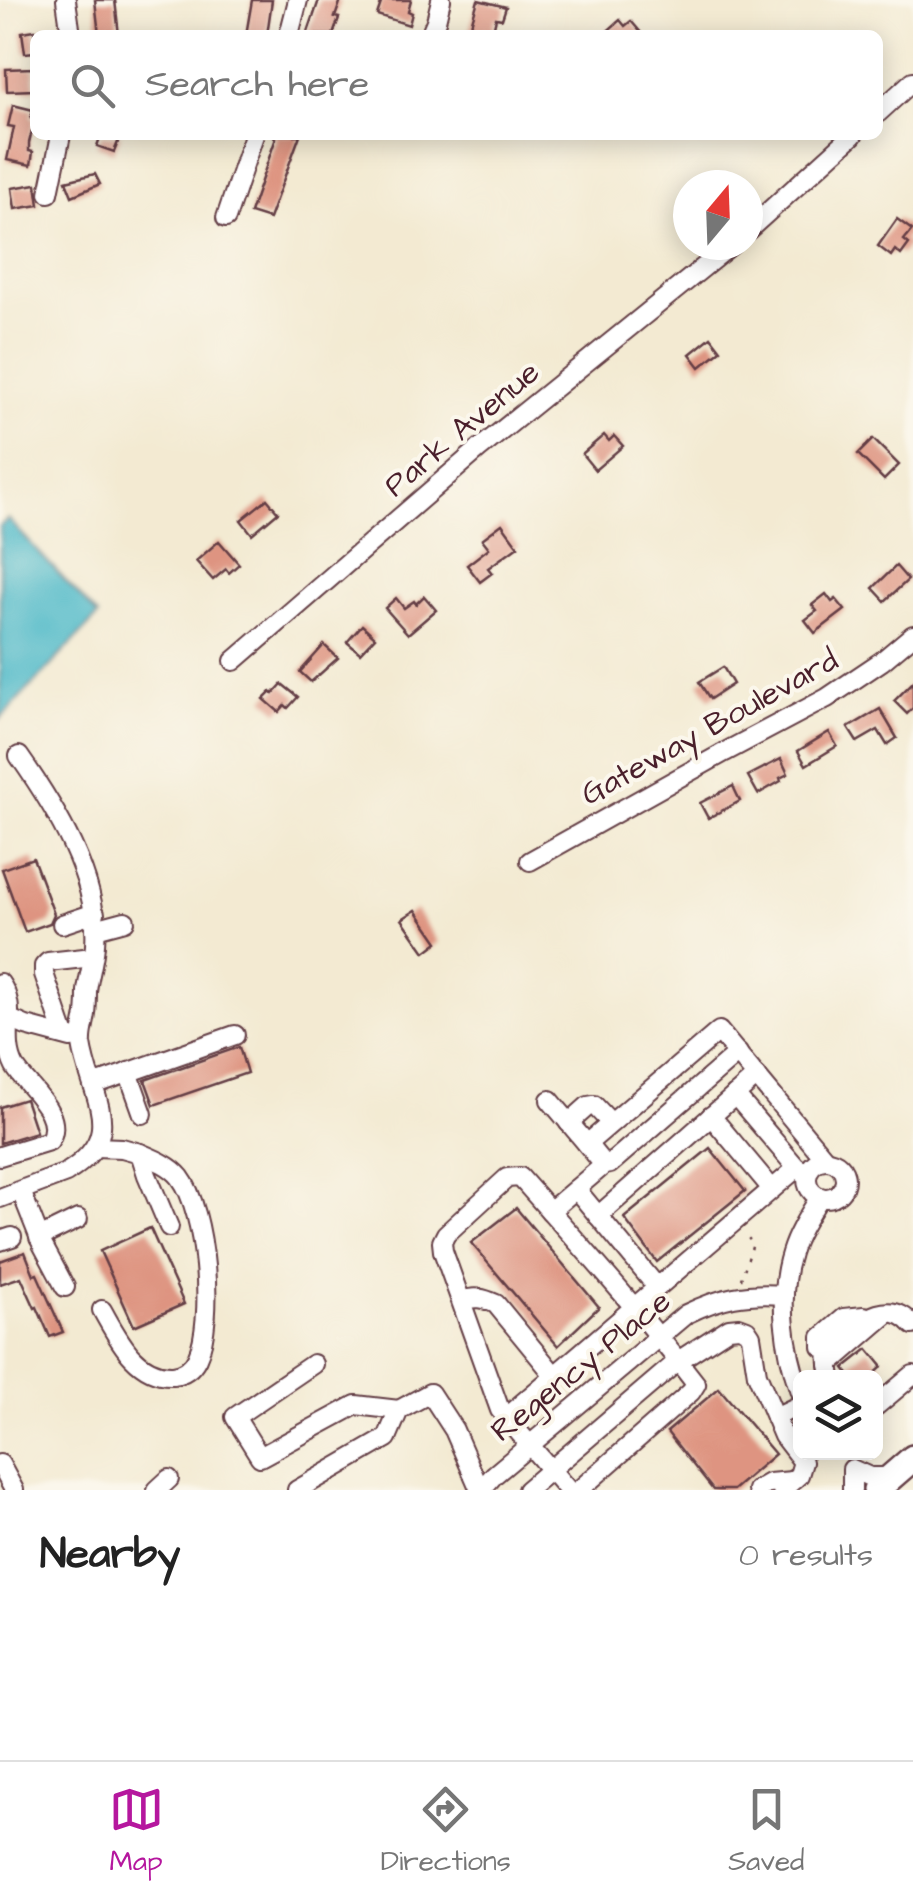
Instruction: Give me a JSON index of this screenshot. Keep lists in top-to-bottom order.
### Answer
{
  "streets": {
    "street": ["Park Avenue", "Gateway Boulevard", "Regency Place"]
  },
  "north": "top",
  "page": {
    "search": "Search here",
    "heading": ["Nearby", "0 results"],
    "nav": ["Map", "Directions", "Saved"]
  }
}
